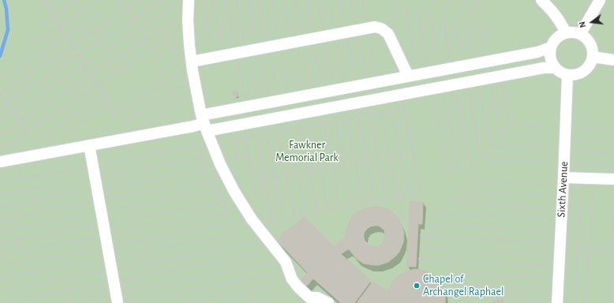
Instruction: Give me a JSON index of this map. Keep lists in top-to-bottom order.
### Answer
{
  "streets": {
    "lane": ["Sixth Avenue"]
  },
  "parks": ["Fawkner Memorial Park"],
  "places": ["Chapel of Archangel Raphael"],
  "north": "left"
}
